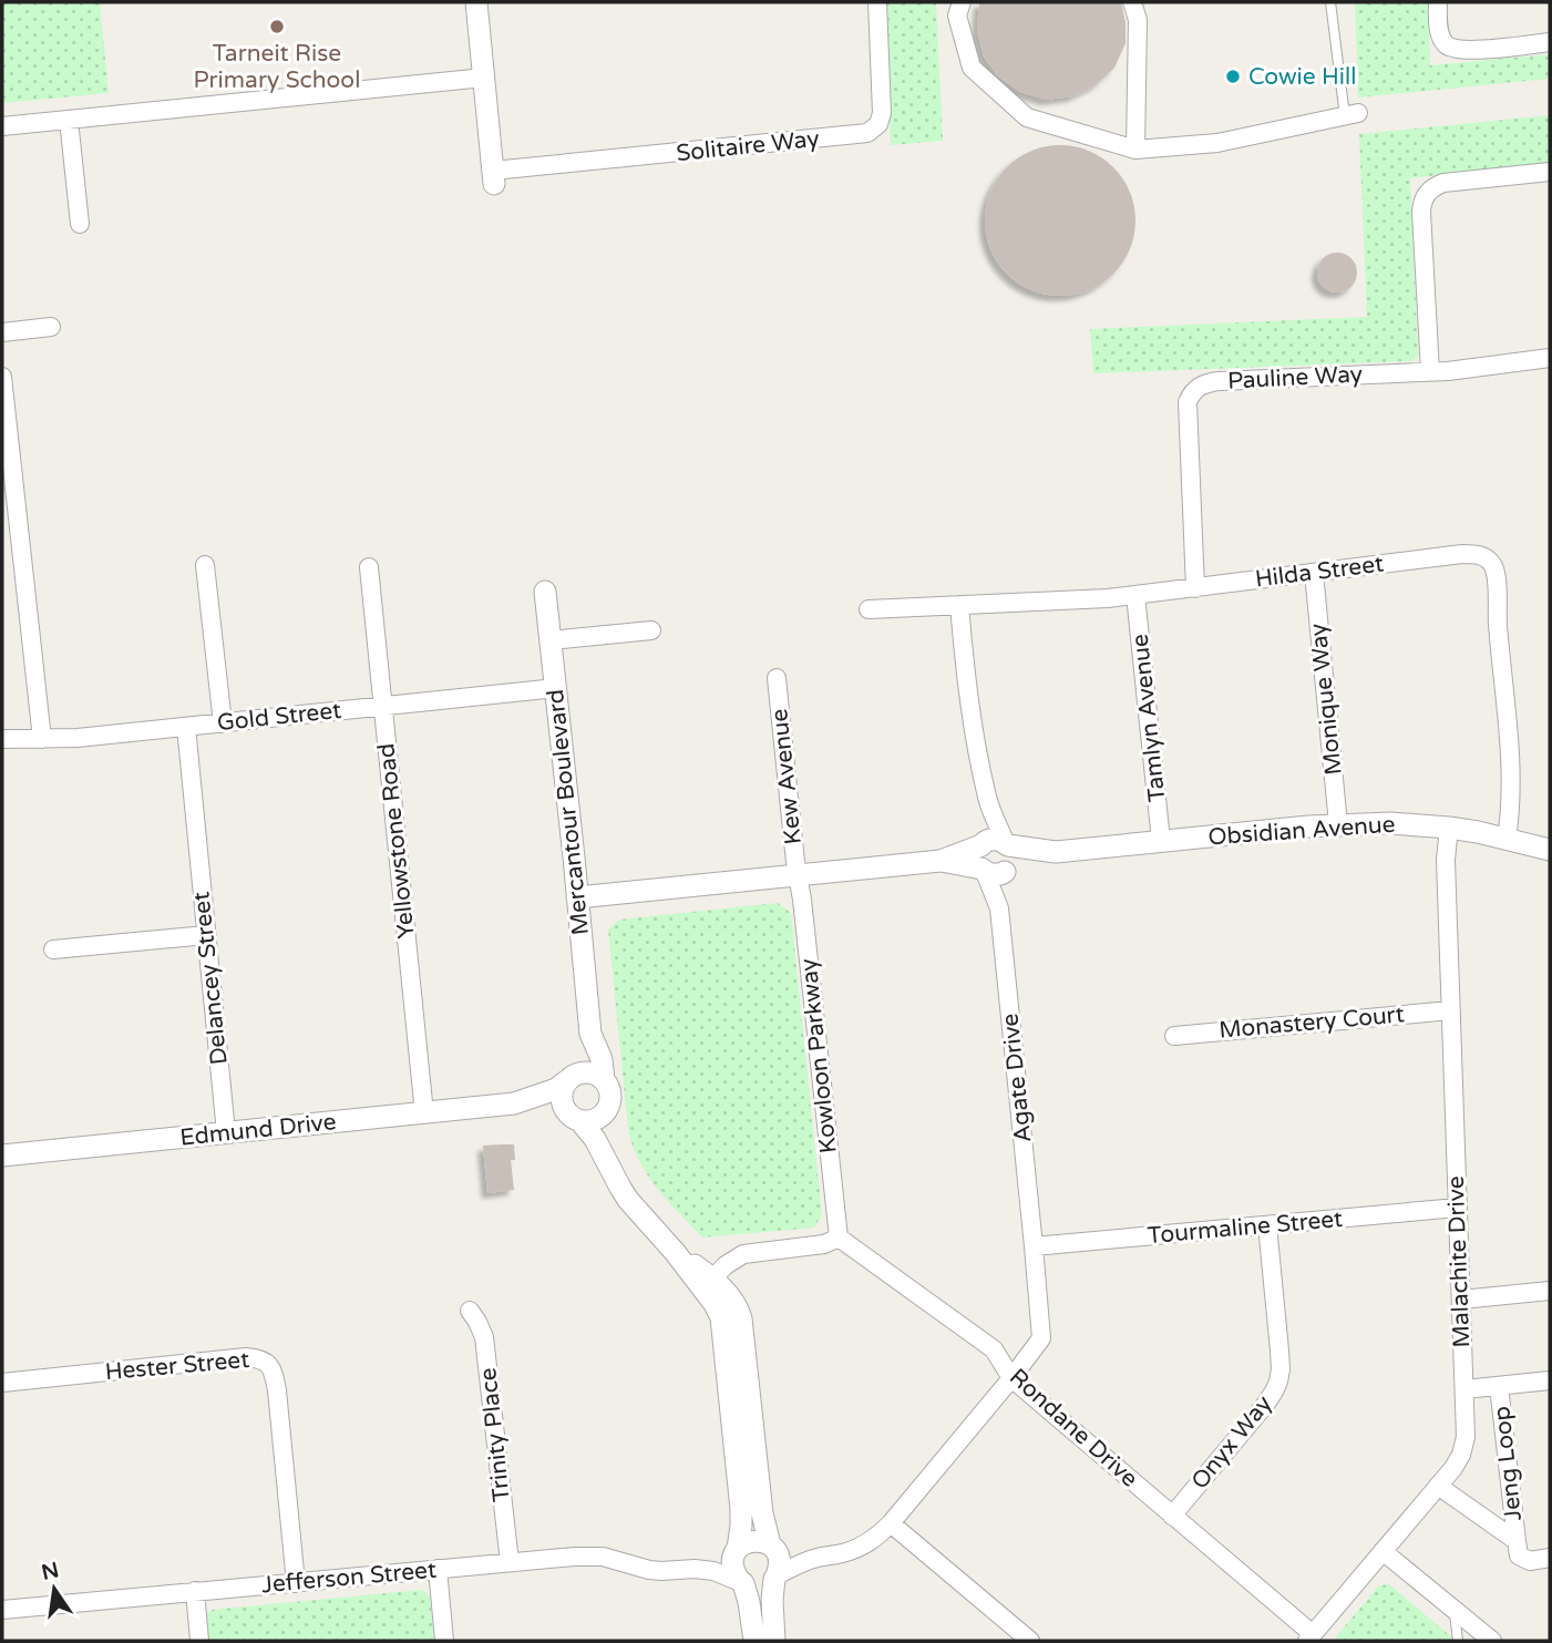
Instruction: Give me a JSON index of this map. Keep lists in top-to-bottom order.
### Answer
{
  "streets": {
    "street": [
      "Solitaire Way",
      "Pauline Way",
      "Hilda Street",
      "Monique Way",
      "Gold Street",
      "Tamlyn Avenue",
      "Kew Avenue",
      "Mercantour Boulevard",
      "Obsidian Avenue",
      "Yellowstone Road",
      "Delancey Street",
      "Monastery Court",
      "Kowloon Parkway",
      "Agate Drive",
      "Edmund Drive",
      "Tourmaline Street",
      "Malachite Drive",
      "Hester Street",
      "Rondane Drive",
      "Trinity Place",
      "Onyx Way",
      "Jeng Loop",
      "Jefferson Street"
    ]
  },
  "crossings": [
    ["Pauline Way", "Hilda Street"],
    ["Hilda Street", "Monique Way"],
    ["Hilda Street", "Tamlyn Avenue"],
    ["Hilda Street", "Obsidian Avenue"],
    ["Monique Way", "Obsidian Avenue"],
    ["Gold Street", "Mercantour Boulevard"],
    ["Gold Street", "Yellowstone Road"],
    ["Gold Street", "Delancey Street"],
    ["Tamlyn Avenue", "Obsidian Avenue"],
    ["Kew Avenue", "Obsidian Avenue"],
    ["Kew Avenue", "Kowloon Parkway"],
    ["Mercantour Boulevard", "Obsidian Avenue"],
    ["Obsidian Avenue", "Kowloon Parkway"],
    ["Obsidian Avenue", "Agate Drive"],
    ["Obsidian Avenue", "Malachite Drive"],
    ["Yellowstone Road", "Edmund Drive"],
    ["Delancey Street", "Edmund Drive"],
    ["Monastery Court", "Malachite Drive"],
    ["Kowloon Parkway", "Rondane Drive"],
    ["Agate Drive", "Tourmaline Street"],
    ["Agate Drive", "Rondane Drive"],
    ["Tourmaline Street", "Malachite Drive"],
    ["Tourmaline Street", "Onyx Way"],
    ["Malachite Drive", "Rondane Drive"],
    ["Malachite Drive", "Jeng Loop"],
    ["Hester Street", "Jefferson Street"],
    ["Rondane Drive", "Onyx Way"],
    ["Trinity Place", "Jefferson Street"]
  ],
  "places": ["Tarneit Rise Primary School", "Cowie Hill"],
  "north": "top"
}
